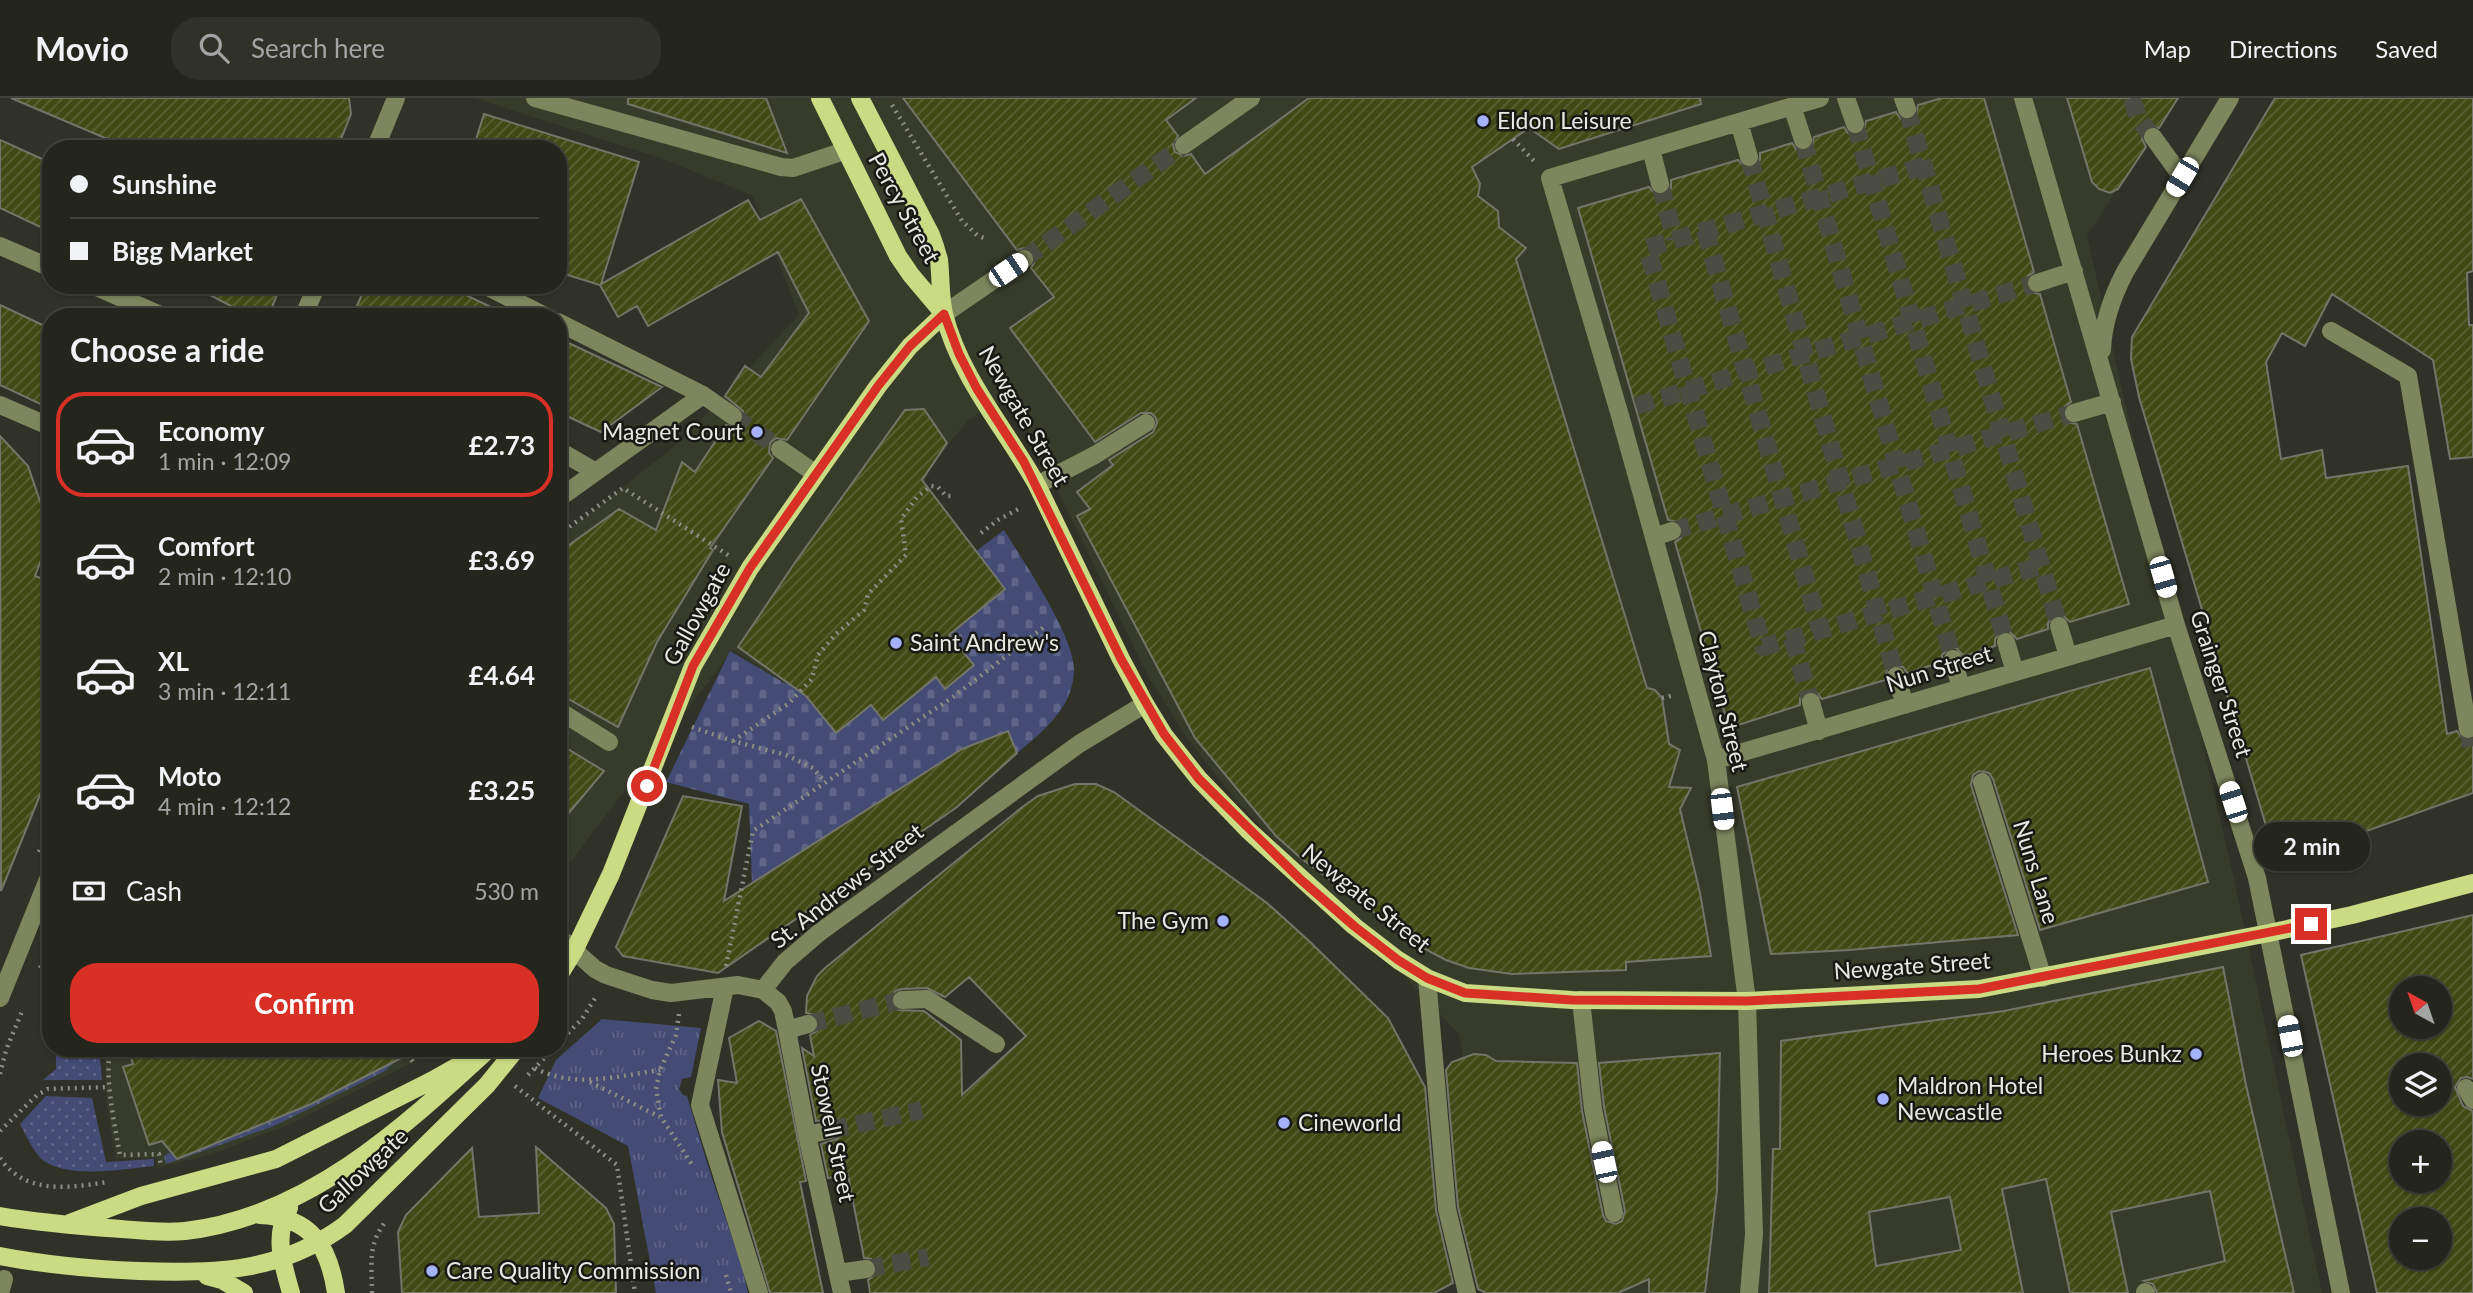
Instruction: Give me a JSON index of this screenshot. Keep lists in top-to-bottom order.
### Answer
{
  "streets": {
    "main road": ["Percy Street", "Newgate Street", "Gallowgate"],
    "street": [
      "Nun Street",
      "Grainger Street",
      "Clayton Street",
      "Nuns Lane",
      "St. Andrews Street",
      "Stowell Street"
    ]
  },
  "crossings": [
    ["Percy Street", "Newgate Street"],
    ["Percy Street", "Gallowgate"],
    ["Newgate Street", "Gallowgate"],
    ["Newgate Street", "Grainger Street"],
    ["Newgate Street", "Clayton Street"],
    ["Newgate Street", "Nuns Lane"],
    ["Newgate Street", "St. Andrews Street"],
    ["Nun Street", "Grainger Street"],
    ["Nun Street", "Clayton Street"],
    ["St. Andrews Street", "Stowell Street"]
  ],
  "places": [
    "Eldon Leisure",
    "Magnet Court",
    "Saint Andrew's",
    "The Gym",
    "Heroes Bunkz",
    "Maldron Hotel Newcastle",
    "Cineworld",
    "Care Quality Commission"
  ],
  "north": "top left",
  "page": {
    "header": "Movio",
    "search": "Search here",
    "nav": ["Map", "Directions", "Saved"],
    "banner": ["Sunshine", "Bigg Market"],
    "heading": "Choose a ride",
    "list": [
      {
        "name": "Economy",
        "note": "1 min · 12:09",
        "value": "£2.73"
      },
      {
        "name": "Comfort",
        "note": "2 min · 12:10",
        "value": "£3.69"
      },
      {
        "name": "XL",
        "note": "3 min · 12:11",
        "value": "£4.64"
      },
      {
        "name": "Moto",
        "note": "4 min · 12:12",
        "value": "£3.25"
      }
    ],
    "bubble": "2 min",
    "pay": ["Cash", "530 m"],
    "buttons": "Confirm",
    "map_buttons": ["+", "−"]
  }
}
